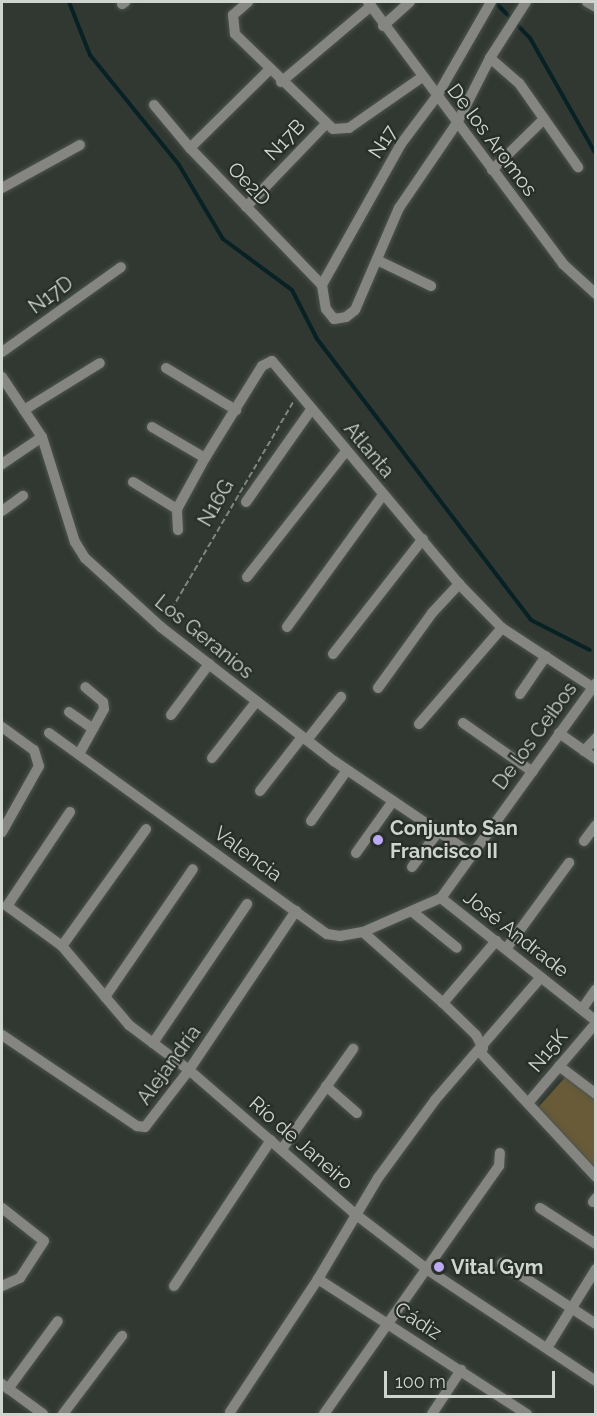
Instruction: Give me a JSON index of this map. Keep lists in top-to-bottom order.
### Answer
{
  "streets": {
    "street": [
      "N17B",
      "De los Aromos",
      "N17",
      "Oe2D",
      "N17D",
      "Atlanta",
      "Los Geranios",
      "De los Ceibos",
      "Valencia",
      "José Andrade",
      "N15K",
      "Alejandría",
      "Río de Janeiro",
      "Cádiz"
    ],
    "path": ["N16G"]
  },
  "crossings": [
    ["N17B", "Oe2D"],
    ["De los Aromos", "N17"],
    ["N17", "Oe2D"],
    ["Atlanta", "N16G"],
    ["Atlanta", "De los Ceibos"],
    ["N16G", "Los Geranios"],
    ["Los Geranios", "De los Ceibos"],
    ["De los Ceibos", "Valencia"],
    ["De los Ceibos", "José Andrade"],
    ["Valencia", "José Andrade"],
    ["Valencia", "Alejandría"],
    ["José Andrade", "N15K"],
    ["Alejandría", "Río de Janeiro"]
  ],
  "places": ["Conjunto San Francisco II", "Vital Gym"],
  "scale_bar": "100 m"
}
